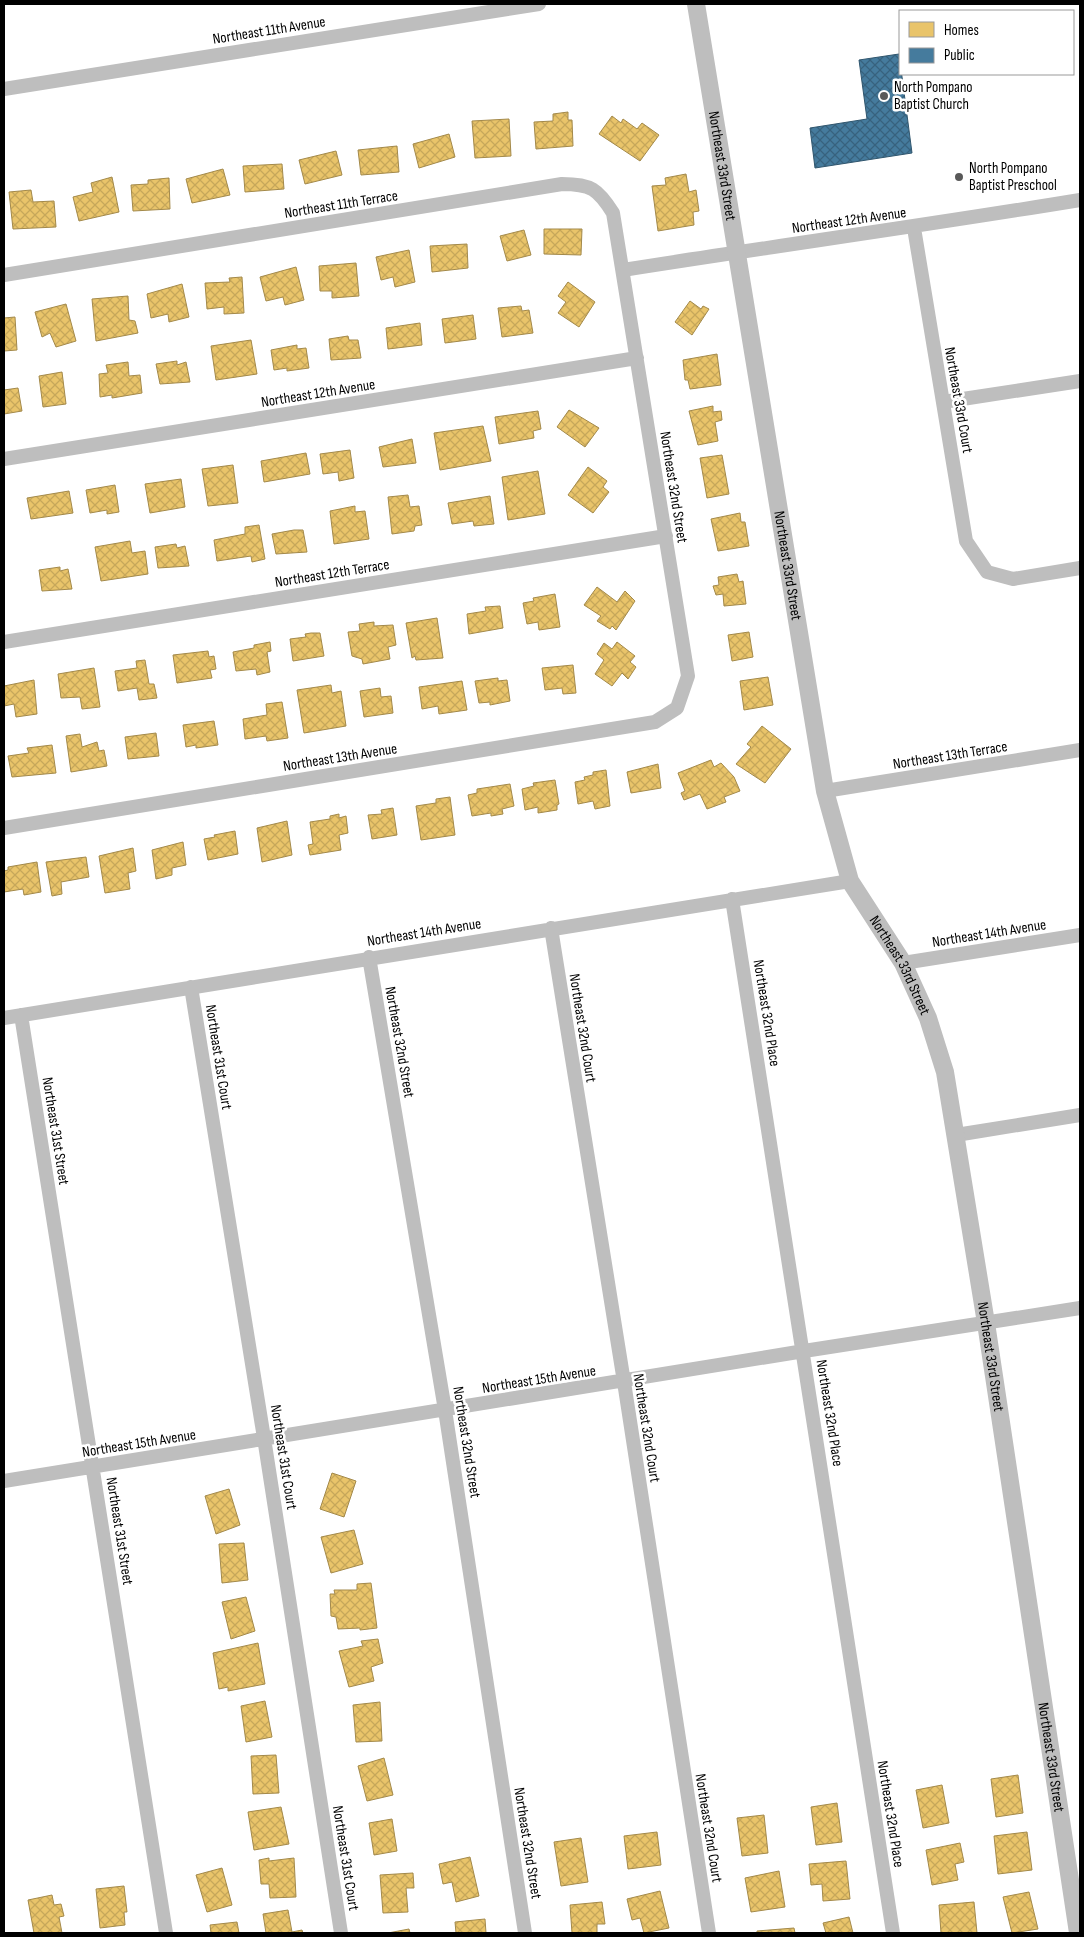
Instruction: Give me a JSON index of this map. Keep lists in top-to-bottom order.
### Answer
{
  "streets": {
    "street": [
      "Northeast 11th Avenue",
      "Northeast 33rd Street",
      "Northeast 11th Terrace",
      "Northeast 12th Avenue",
      "Northeast 33rd Court",
      "Northeast 32nd Street",
      "Northeast 12th Terrace",
      "Northeast 13th Terrace",
      "Northeast 13th Avenue",
      "Northeast 14th Avenue",
      "Northeast 32nd Place",
      "Northeast 32nd Court",
      "Northeast 31st Court",
      "Northeast 31st Street",
      "Northeast 15th Avenue"
    ]
  },
  "crossings": [
    ["Northeast 33rd Street", "Northeast 12th Avenue"],
    ["Northeast 33rd Street", "Northeast 13th Terrace"],
    ["Northeast 33rd Street", "Northeast 14th Avenue"],
    ["Northeast 33rd Street", "Northeast 15th Avenue"],
    ["Northeast 11th Terrace", "Northeast 12th Avenue"],
    ["Northeast 11th Terrace", "Northeast 32nd Street"],
    ["Northeast 12th Avenue", "Northeast 33rd Court"],
    ["Northeast 12th Avenue", "Northeast 32nd Street"],
    ["Northeast 32nd Street", "Northeast 12th Terrace"],
    ["Northeast 32nd Street", "Northeast 13th Avenue"],
    ["Northeast 32nd Street", "Northeast 14th Avenue"],
    ["Northeast 32nd Street", "Northeast 15th Avenue"],
    ["Northeast 14th Avenue", "Northeast 32nd Place"],
    ["Northeast 14th Avenue", "Northeast 32nd Court"],
    ["Northeast 14th Avenue", "Northeast 31st Court"],
    ["Northeast 14th Avenue", "Northeast 31st Street"],
    ["Northeast 32nd Place", "Northeast 15th Avenue"],
    ["Northeast 32nd Court", "Northeast 15th Avenue"],
    ["Northeast 31st Court", "Northeast 15th Avenue"],
    ["Northeast 31st Street", "Northeast 15th Avenue"]
  ],
  "places": ["North Pompano Baptist Church", "North Pompano Baptist Preschool"],
  "legend": ["Homes", "Public"]
}
